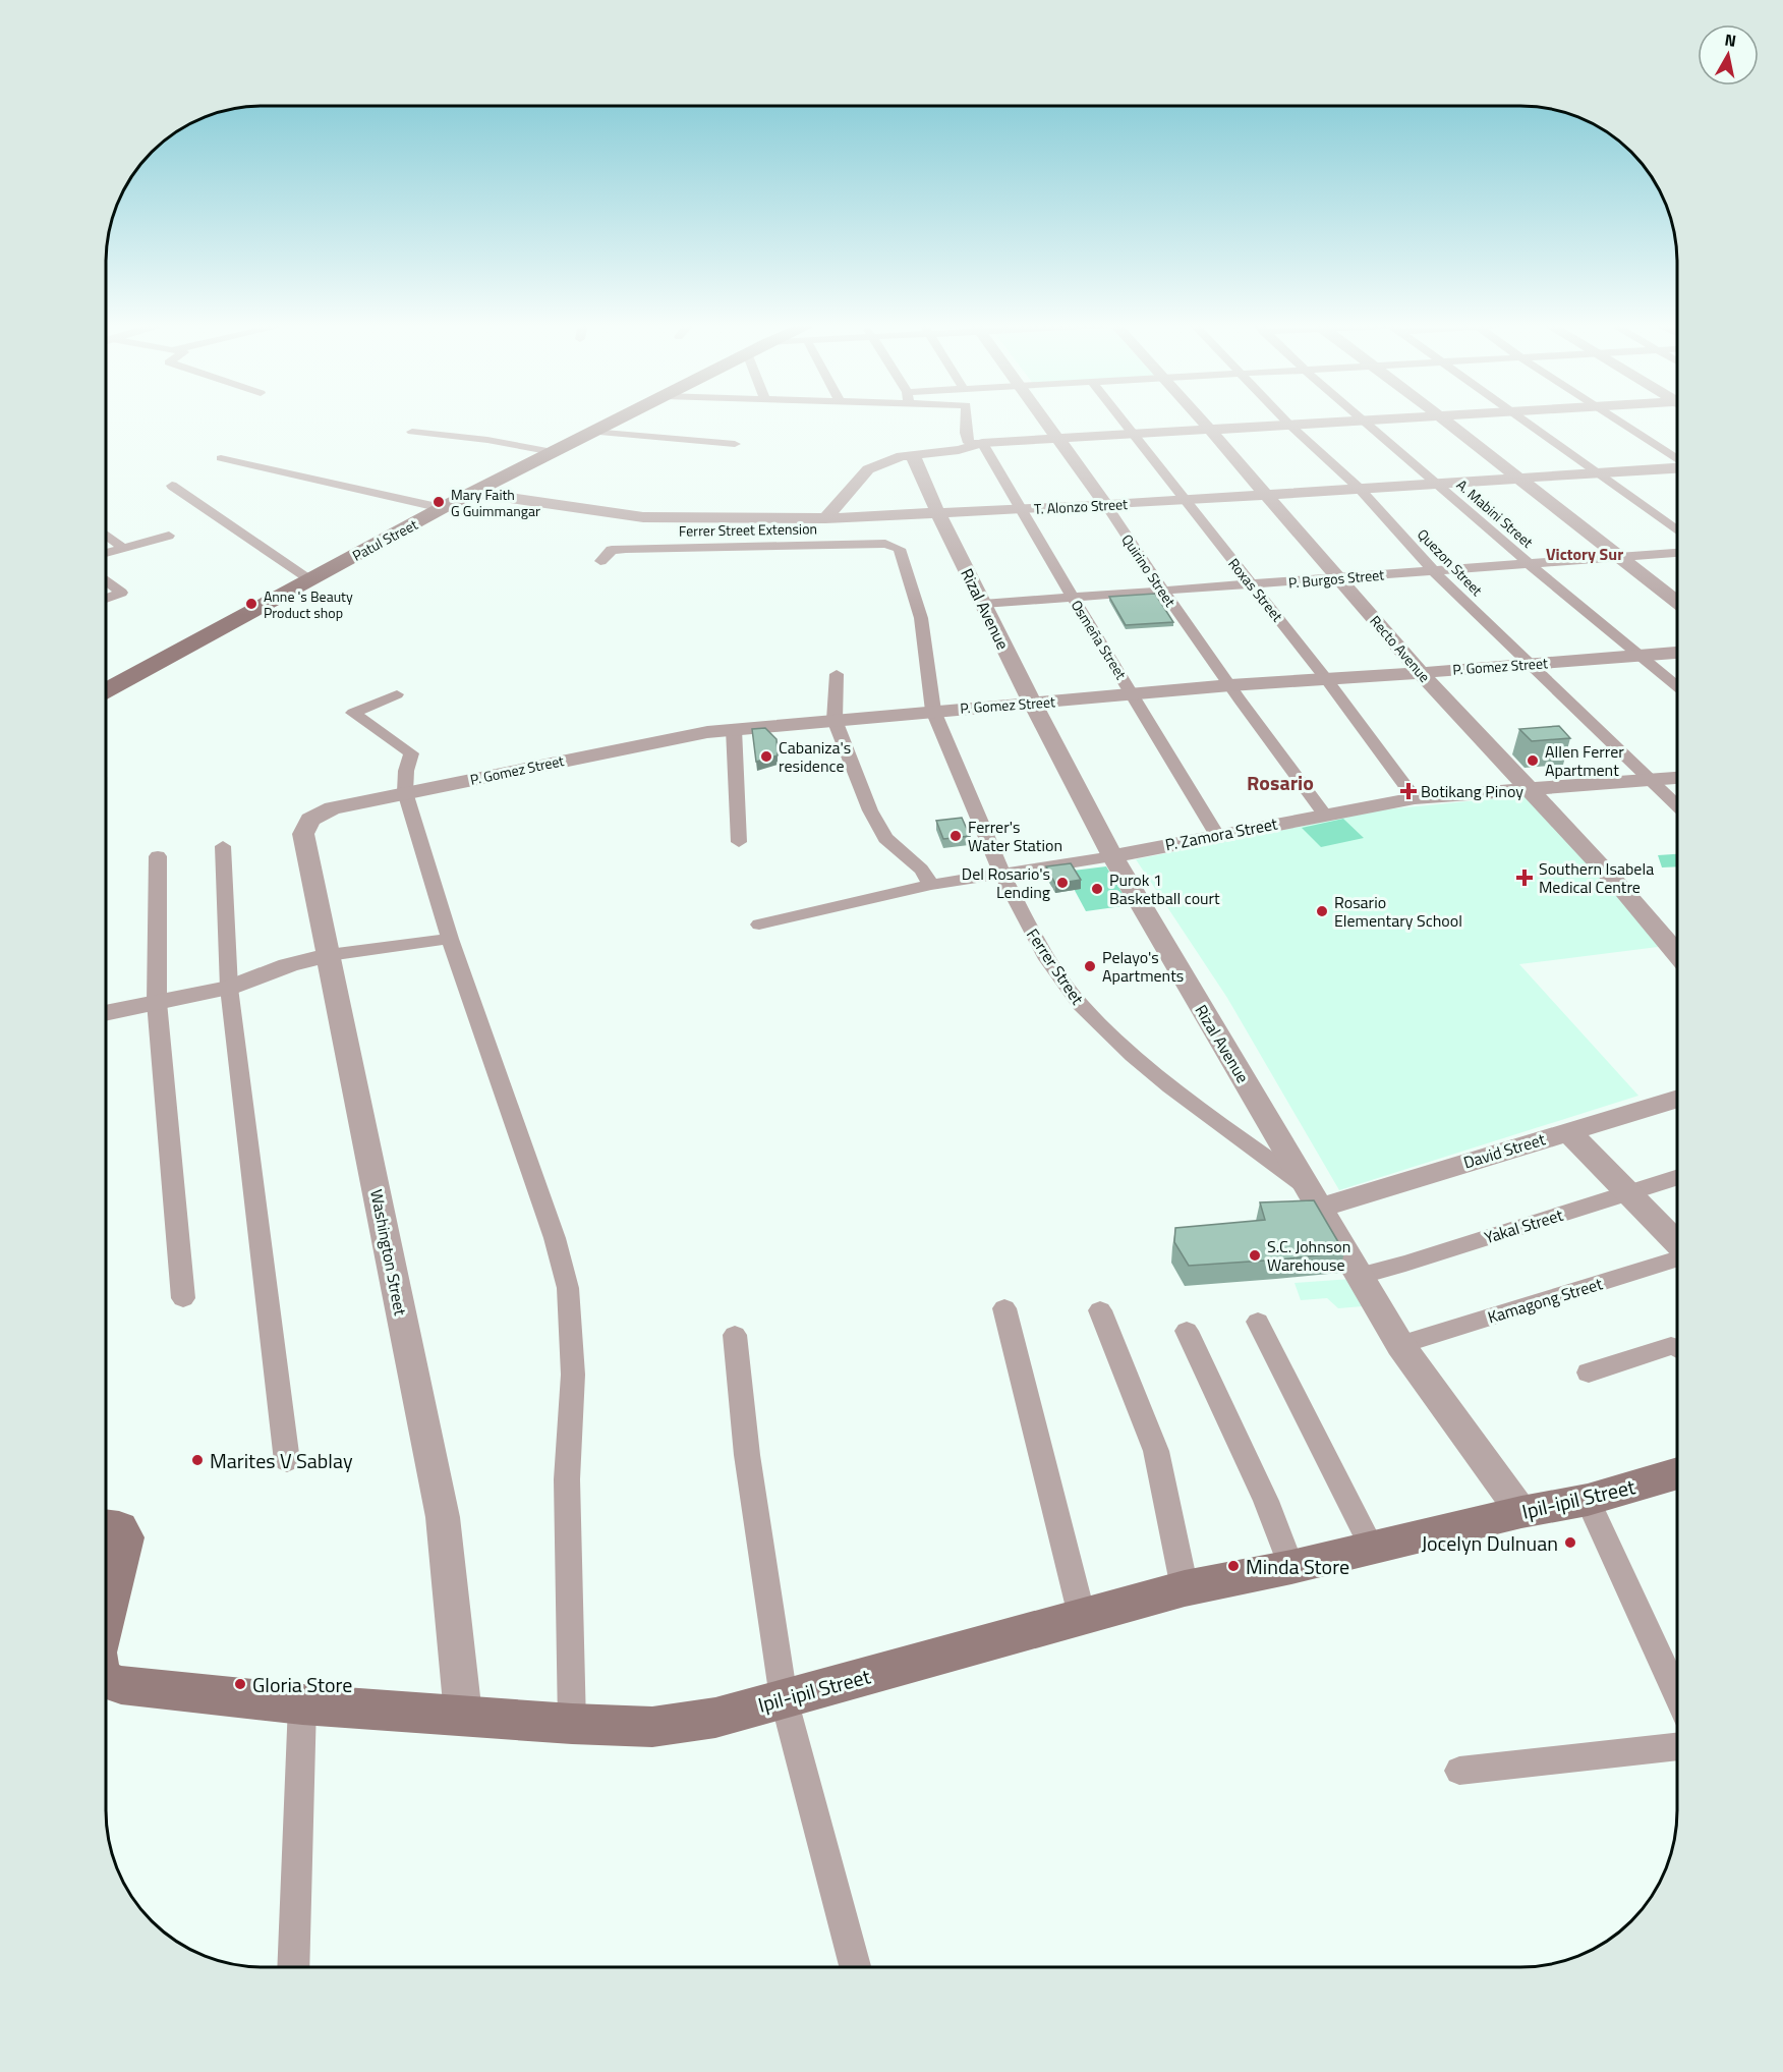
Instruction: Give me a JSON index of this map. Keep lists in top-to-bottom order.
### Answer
{
  "streets": {
    "main road": ["Patul Street", "Ipil-ipil Street"],
    "street": [
      "T. Alonzo Street",
      "A. Mabini Street",
      "Ferrer Street Extension",
      "Quezon Street",
      "Quirino Street",
      "P. Burgos Street",
      "Roxas Street",
      "Rizal Avenue",
      "Osmeña Street",
      "Recto Avenue",
      "P. Gomez Street",
      "P. Zamora Street",
      "Ferrer Street",
      "David Street",
      "Yakal Street",
      "Washington Street",
      "Kamagong Street"
    ]
  },
  "crossings": [
    ["T. Alonzo Street", "A. Mabini Street"],
    ["T. Alonzo Street", "Patul Street"],
    ["T. Alonzo Street", "Quezon Street"],
    ["T. Alonzo Street", "Quirino Street"],
    ["T. Alonzo Street", "Roxas Street"],
    ["T. Alonzo Street", "Rizal Avenue"],
    ["T. Alonzo Street", "Osmeña Street"],
    ["T. Alonzo Street", "Recto Avenue"],
    ["A. Mabini Street", "P. Burgos Street"],
    ["A. Mabini Street", "P. Gomez Street"],
    ["Ferrer Street Extension", "Ferrer Street"],
    ["Quezon Street", "P. Burgos Street"],
    ["Quezon Street", "P. Gomez Street"],
    ["Quezon Street", "P. Zamora Street"],
    ["Quirino Street", "P. Burgos Street"],
    ["Quirino Street", "P. Gomez Street"],
    ["Quirino Street", "P. Zamora Street"],
    ["P. Burgos Street", "Roxas Street"],
    ["P. Burgos Street", "Rizal Avenue"],
    ["P. Burgos Street", "Osmeña Street"],
    ["P. Burgos Street", "Recto Avenue"],
    ["Roxas Street", "P. Gomez Street"],
    ["Roxas Street", "P. Zamora Street"],
    ["Rizal Avenue", "P. Gomez Street"],
    ["Rizal Avenue", "P. Zamora Street"],
    ["Rizal Avenue", "Ferrer Street"],
    ["Rizal Avenue", "David Street"],
    ["Rizal Avenue", "Yakal Street"],
    ["Rizal Avenue", "Kamagong Street"],
    ["Rizal Avenue", "Ipil-ipil Street"],
    ["Osmeña Street", "P. Gomez Street"],
    ["Osmeña Street", "P. Zamora Street"],
    ["Recto Avenue", "P. Gomez Street"],
    ["Recto Avenue", "P. Zamora Street"],
    ["P. Gomez Street", "Ferrer Street"],
    ["P. Gomez Street", "Washington Street"],
    ["P. Zamora Street", "Ferrer Street"],
    ["Ferrer Street", "David Street"],
    ["Washington Street", "Ipil-ipil Street"]
  ],
  "districts": ["Victory Sur", "Rosario"],
  "places": {
    "other": [
      "Mary Faith G Guimmangar",
      "Anne 's Beauty Product shop",
      "Cabaniza's residence",
      "Allen Ferrer Apartment",
      "Ferrer's Water Station",
      "Del Rosario's Lending",
      "Purok 1 Basketball court",
      "Rosario Elementary School",
      "Pelayo's Apartments",
      "S.C. Johnson Warehouse",
      "Marites V Sablay",
      "Jocelyn Dulnuan",
      "Minda Store",
      "Gloria Store"
    ],
    "health": ["Botikang Pinoy", "Southern Isabela Medical Centre"]
  },
  "north": "top"
}
